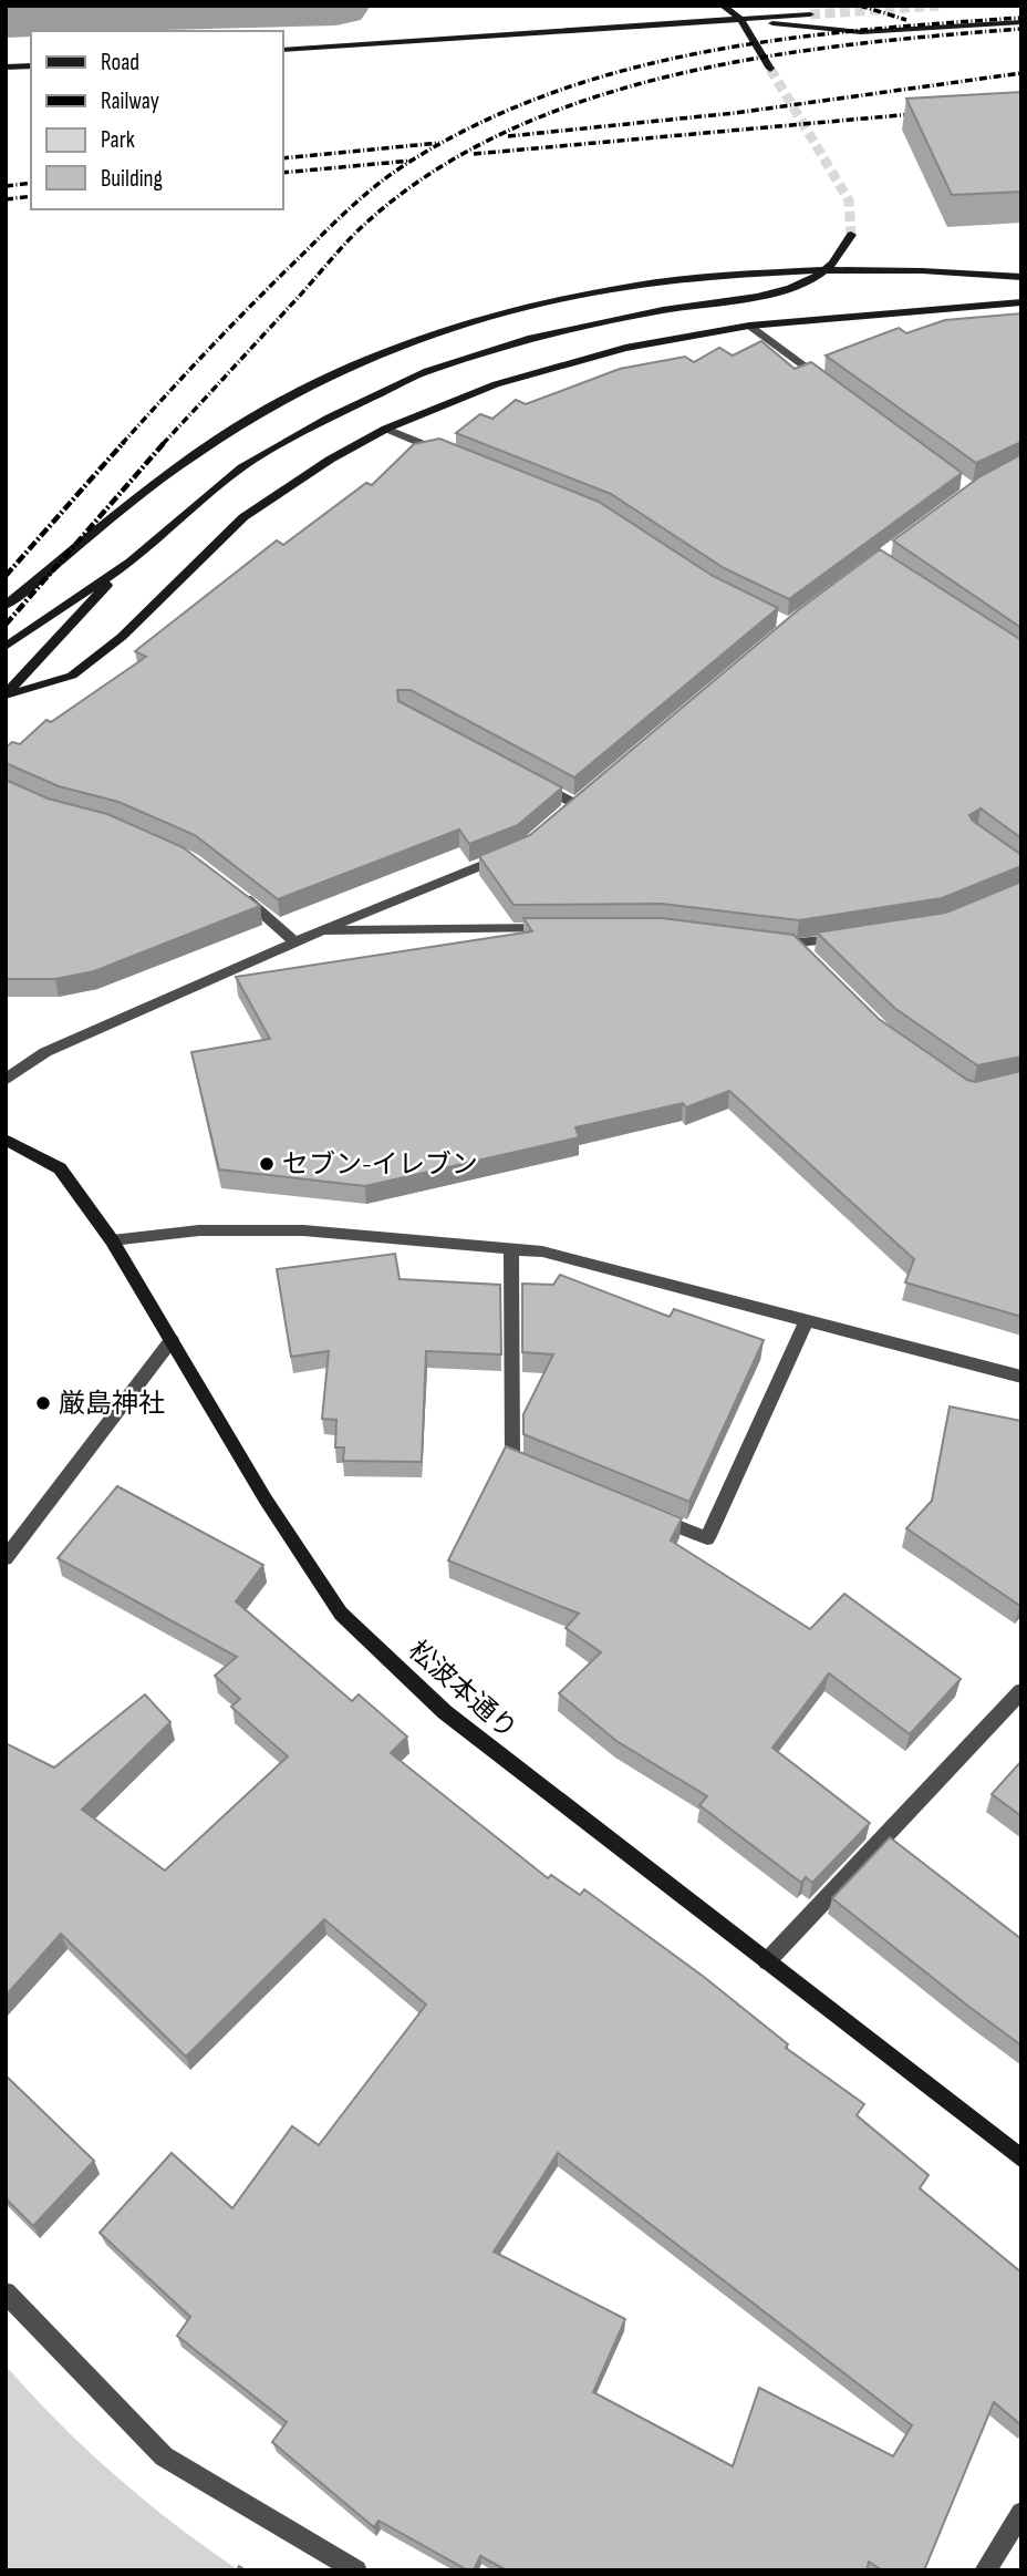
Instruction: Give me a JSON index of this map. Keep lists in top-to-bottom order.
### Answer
{
  "streets": {
    "street": ["松波本通り"]
  },
  "places": ["セブン-イレブン", "厳島神社"],
  "legend": [
    "Road",
    "Railway",
    "Park",
    "Building"
  ]
}
